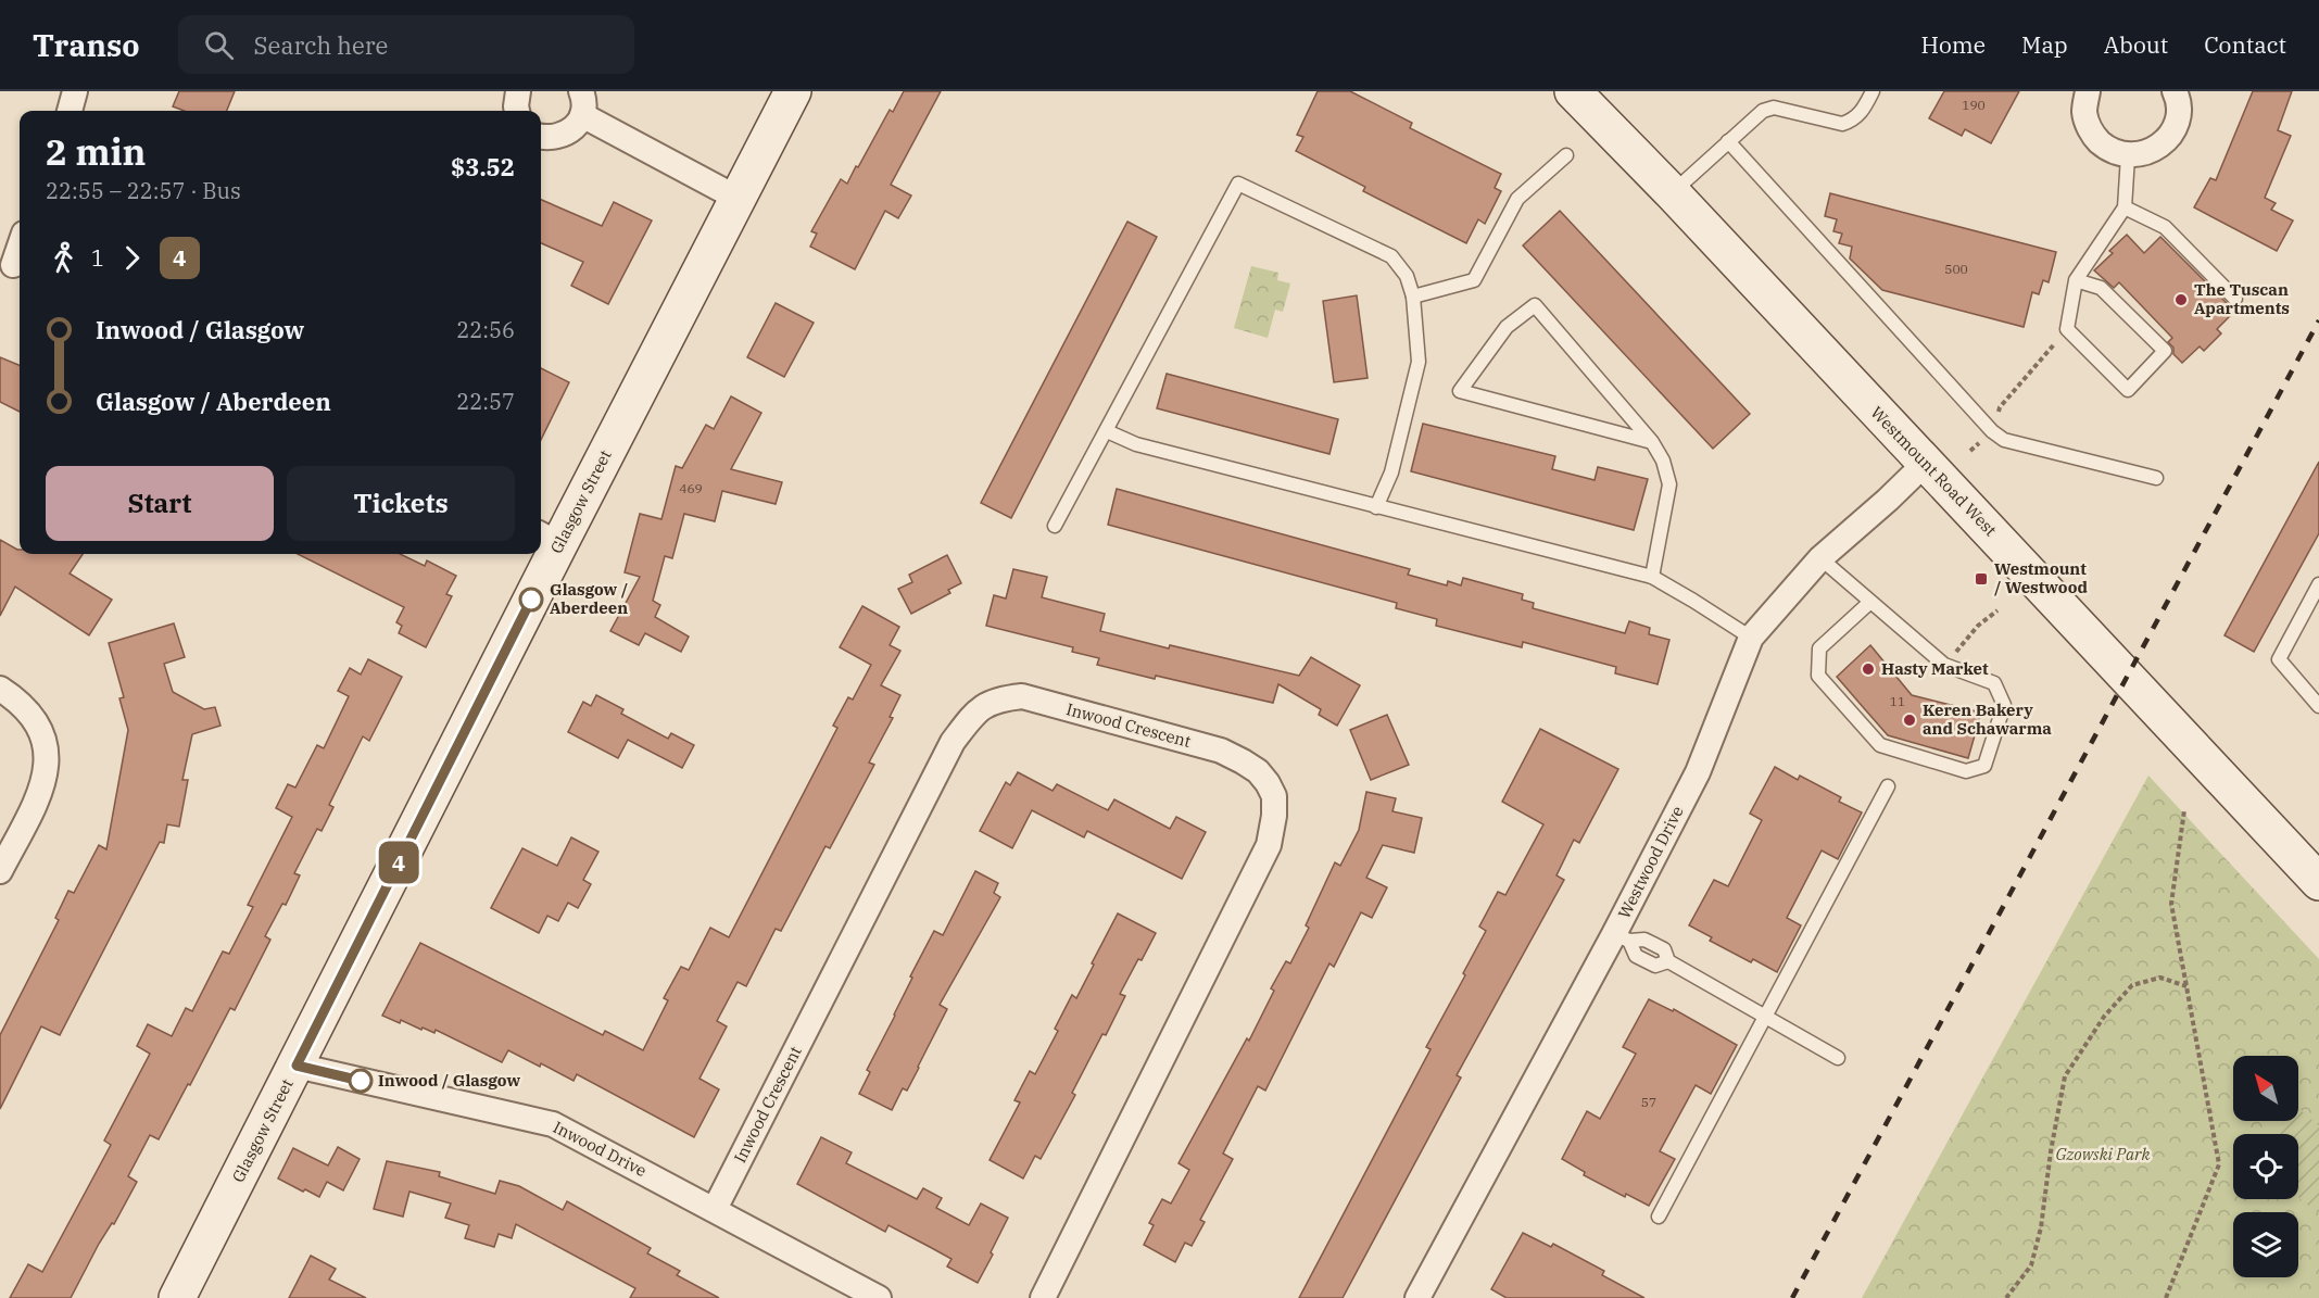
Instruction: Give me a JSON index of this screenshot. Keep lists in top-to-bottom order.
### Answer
{
  "streets": {
    "street": [
      "Westmount Road West",
      "Glasgow Street",
      "Inwood Crescent",
      "Westwood Drive",
      "Inwood Drive"
    ]
  },
  "crossings": [
    ["Westmount Road West", "Westwood Drive"],
    ["Glasgow Street", "Inwood Drive"],
    ["Inwood Crescent", "Inwood Drive"]
  ],
  "parks": ["Gzowski Park"],
  "places": {
    "other": [
      "The Tuscan Apartments",
      "Glasgow / Aberdeen",
      "Hasty Market",
      "Keren Bakery and Schawarma",
      "Inwood / Glasgow"
    ],
    "transit": ["Westmount / Westwood"]
  },
  "lines": ["bus line 4"],
  "house_numbers": [
    "190",
    "500",
    "469",
    "11",
    "57"
  ],
  "north": "top left",
  "page": {
    "header": "Transo",
    "search": "Search here",
    "nav": [
      "Home",
      "Map",
      "About",
      "Contact"
    ],
    "on_map": "4",
    "heading": ["2 min", "22:55 – 22:57 · Bus", "$3.52"],
    "legs": ["1", "4"],
    "list": [
      {
        "name": "Inwood / Glasgow",
        "value": "22:56"
      },
      {
        "name": "Glasgow / Aberdeen",
        "value": "22:57"
      }
    ],
    "buttons": ["Start", "Tickets"]
  }
}
